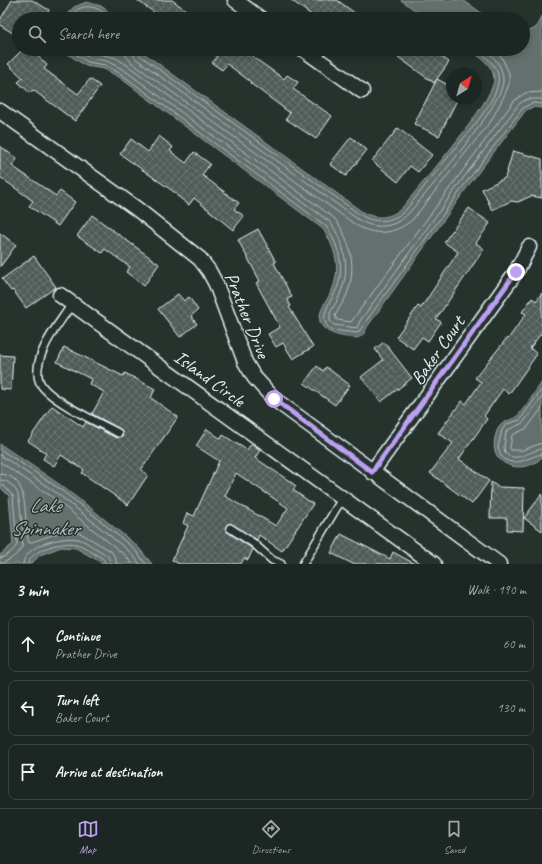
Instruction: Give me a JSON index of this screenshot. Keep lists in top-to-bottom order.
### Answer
{
  "streets": {
    "street": ["Prather Drive", "Baker Court", "Island Circle"]
  },
  "crossings": [
    ["Prather Drive", "Baker Court"]
  ],
  "water": ["Lake Spinnaker"],
  "north": "top right",
  "page": {
    "search": "Search here",
    "heading": ["3 min", "Walk · 190 m"],
    "list": [
      ["Continue", "Prather Drive", "60 m"],
      ["Turn left", "Baker Court", "130 m"],
      "Arrive at destination"
    ],
    "nav": ["Map", "Directions", "Saved"]
  }
}
